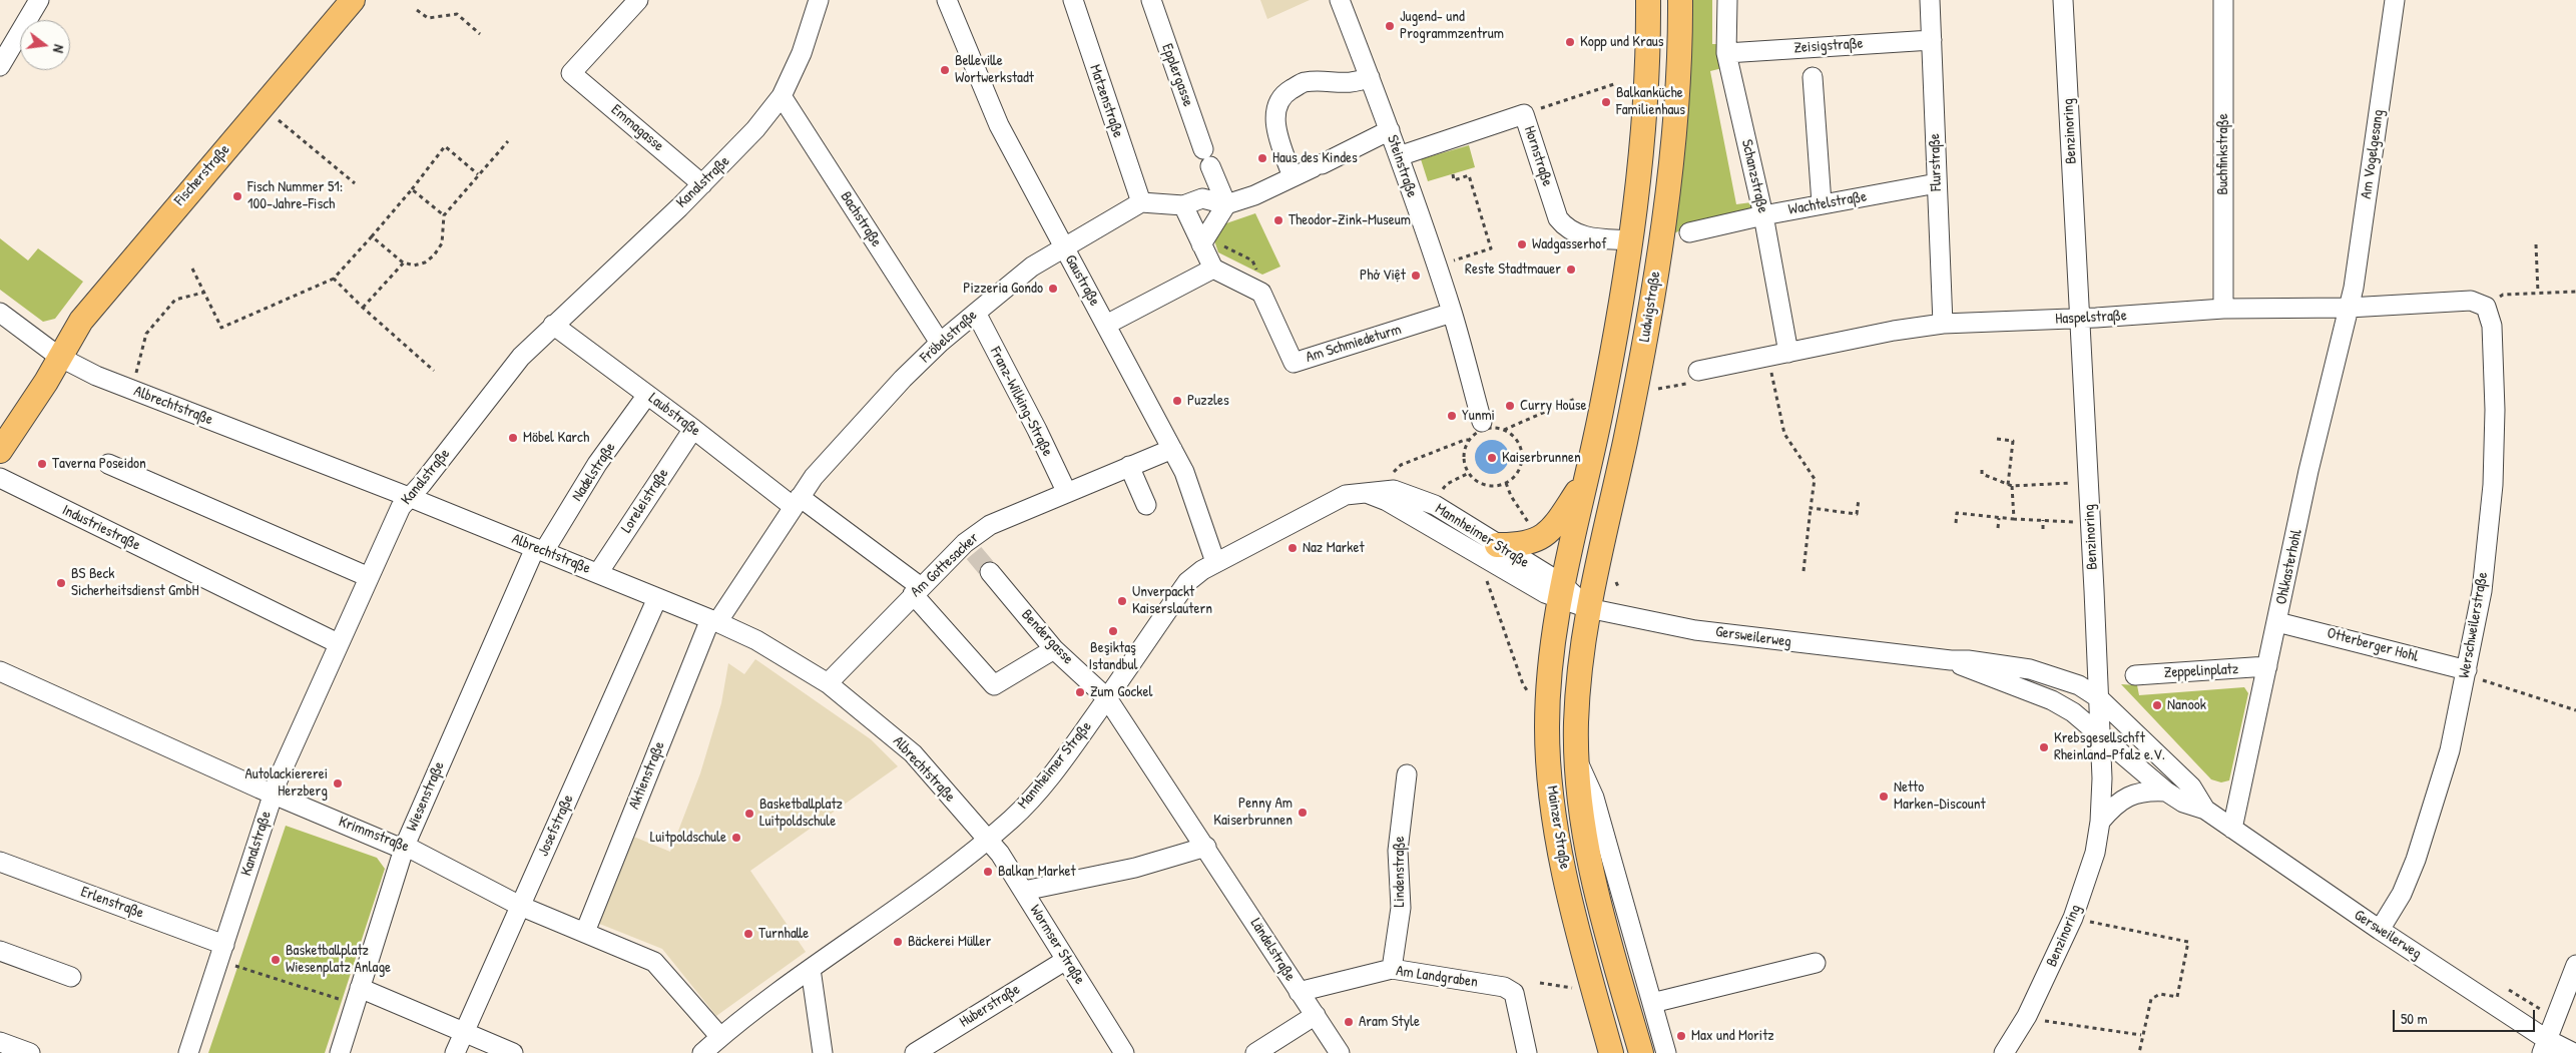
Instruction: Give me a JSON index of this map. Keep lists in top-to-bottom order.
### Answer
{
  "streets": {
    "main road": ["Fischerstraße", "Ludwigstraße", "Mainzer Straße"],
    "street": [
      "Zeisigstraße",
      "Epplergasse",
      "Matzenstraße",
      "Emmagasse",
      "Benzinoring",
      "Buchfinkstraße",
      "Am Vogelgesang",
      "Hornstraße",
      "Flurstraße",
      "Steinstraße",
      "Schanzstraße",
      "Kanalstraße",
      "Wachtelstraße",
      "Bachstraße",
      "Gaustraße",
      "Haspelstraße",
      "Fröbelstraße",
      "Am Schmiedeturm",
      "Franz-Wilking-Straße",
      "Albrechtstraße",
      "Laubstraße",
      "Nadelstraße",
      "Loreleistraße",
      "Industriestraße",
      "Mannheimer Straße",
      "Am Gottesacker",
      "Ohlkasterhohl",
      "Werschweilerstraße",
      "Bendergasse",
      "Gersweilerweg",
      "Otterberger Hohl",
      "Zeppelinplatz",
      "Aktienstraße",
      "Wiesenstraße",
      "Josefstraße",
      "Krimmstraße",
      "Lindenstraße",
      "Erlenstraße",
      "Wormser Straße",
      "Ländelstraße",
      "Am Landgraben",
      "Huberstraße"
    ]
  },
  "crossings": [
    ["Zeisigstraße", "Flurstraße"],
    ["Zeisigstraße", "Schanzstraße"],
    ["Matzenstraße", "Fröbelstraße"],
    ["Emmagasse", "Kanalstraße"],
    ["Benzinoring", "Haspelstraße"],
    ["Benzinoring", "Gersweilerweg"],
    ["Buchfinkstraße", "Haspelstraße"],
    ["Am Vogelgesang", "Haspelstraße"],
    ["Am Vogelgesang", "Ohlkasterhohl"],
    ["Hornstraße", "Steinstraße"],
    ["Hornstraße", "Ludwigstraße"],
    ["Flurstraße", "Wachtelstraße"],
    ["Flurstraße", "Haspelstraße"],
    ["Steinstraße", "Am Schmiedeturm"],
    ["Fischerstraße", "Albrechtstraße"],
    ["Schanzstraße", "Wachtelstraße"],
    ["Schanzstraße", "Haspelstraße"],
    ["Kanalstraße", "Bachstraße"],
    ["Kanalstraße", "Albrechtstraße"],
    ["Kanalstraße", "Laubstraße"],
    ["Kanalstraße", "Industriestraße"],
    ["Kanalstraße", "Krimmstraße"],
    ["Kanalstraße", "Erlenstraße"],
    ["Bachstraße", "Fröbelstraße"],
    ["Gaustraße", "Fröbelstraße"],
    ["Gaustraße", "Mannheimer Straße"],
    ["Gaustraße", "Am Gottesacker"],
    ["Ludwigstraße", "Mannheimer Straße"],
    ["Ludwigstraße", "Gersweilerweg"],
    ["Ludwigstraße", "Mainzer Straße"],
    ["Haspelstraße", "Ohlkasterhohl"],
    ["Haspelstraße", "Werschweilerstraße"],
    ["Fröbelstraße", "Franz-Wilking-Straße"],
    ["Fröbelstraße", "Albrechtstraße"],
    ["Fröbelstraße", "Laubstraße"],
    ["Fröbelstraße", "Aktienstraße"],
    ["Franz-Wilking-Straße", "Am Gottesacker"],
    ["Albrechtstraße", "Nadelstraße"],
    ["Albrechtstraße", "Loreleistraße"],
    ["Albrechtstraße", "Mannheimer Straße"],
    ["Albrechtstraße", "Am Gottesacker"],
    ["Albrechtstraße", "Aktienstraße"],
    ["Albrechtstraße", "Wiesenstraße"],
    ["Albrechtstraße", "Josefstraße"],
    ["Albrechtstraße", "Wormser Straße"],
    ["Laubstraße", "Nadelstraße"],
    ["Laubstraße", "Loreleistraße"],
    ["Laubstraße", "Am Gottesacker"],
    ["Laubstraße", "Bendergasse"],
    ["Nadelstraße", "Wiesenstraße"],
    ["Mannheimer Straße", "Bendergasse"],
    ["Mannheimer Straße", "Gersweilerweg"],
    ["Mannheimer Straße", "Mainzer Straße"],
    ["Mannheimer Straße", "Krimmstraße"],
    ["Mannheimer Straße", "Wormser Straße"],
    ["Mannheimer Straße", "Ländelstraße"],
    ["Ohlkasterhohl", "Gersweilerweg"],
    ["Ohlkasterhohl", "Otterberger Hohl"],
    ["Ohlkasterhohl", "Zeppelinplatz"],
    ["Werschweilerstraße", "Gersweilerweg"],
    ["Werschweilerstraße", "Otterberger Hohl"],
    ["Bendergasse", "Ländelstraße"],
    ["Gersweilerweg", "Mainzer Straße"],
    ["Aktienstraße", "Krimmstraße"],
    ["Wiesenstraße", "Krimmstraße"],
    ["Josefstraße", "Krimmstraße"],
    ["Lindenstraße", "Am Landgraben"],
    ["Wormser Straße", "Huberstraße"],
    ["Ländelstraße", "Am Landgraben"]
  ],
  "places": [
    "Jugend- und Programmzentrum",
    "Kopp und Kraus",
    "Belleville Wortwerkstadt",
    "Balkanküche Familienhaus",
    "Haus des Kindes",
    "Fisch Nummer 51: 100-Jahre-Fisch",
    "Theodor-Zink-Museum",
    "Wadgasserhof",
    "Reste Stadtmauer",
    "Phở Việt",
    "Pizzeria Gondo",
    "Puzzles",
    "Curry House",
    "Yunmi",
    "Möbel Karch",
    "Kaiserbrunnen",
    "Taverna Poseidon",
    "Naz Market",
    "BS Beck Sicherheitsdienst GmbH",
    "Unverpackt Kaiserslautern",
    "Beşiktaş Istandbul",
    "Zum Gockel",
    "Nanook",
    "Krebsgesellschft Rheinland-Pfalz e.V.",
    "Autolackiererei Herzberg",
    "Netto Marken-Discount",
    "Penny Am Kaiserbrunnen",
    "Basketballplatz Luitpoldschule",
    "Luitpoldschule",
    "Balkan Market",
    "Turnhalle",
    "Bäckerei Müller",
    "Basketballplatz Wiesenplatz Anlage",
    "Aram Style",
    "Max und Moritz"
  ],
  "scale_bar": "50 m",
  "north": "right"
}
